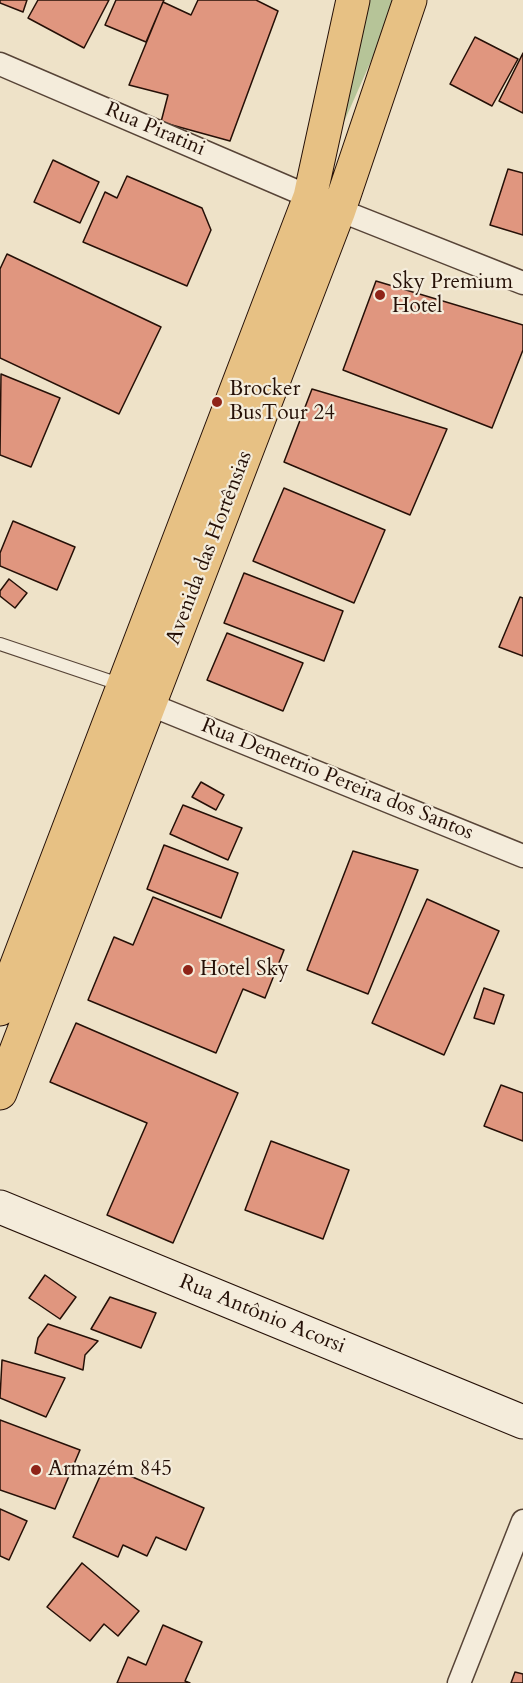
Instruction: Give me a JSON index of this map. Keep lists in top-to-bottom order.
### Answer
{
  "streets": {
    "main road": ["Avenida das Hortênsias"],
    "street": ["Rua Piratini", "Rua Demetrio Pereira dos Santos", "Rua Antônio Acorsi"]
  },
  "crossings": [
    ["Rua Piratini", "Avenida das Hortênsias"],
    ["Avenida das Hortênsias", "Rua Demetrio Pereira dos Santos"]
  ],
  "places": [
    "Sky Premium Hotel",
    "Brocker BusTour 24",
    "Hotel Sky",
    "Armazém 845"
  ]
}
